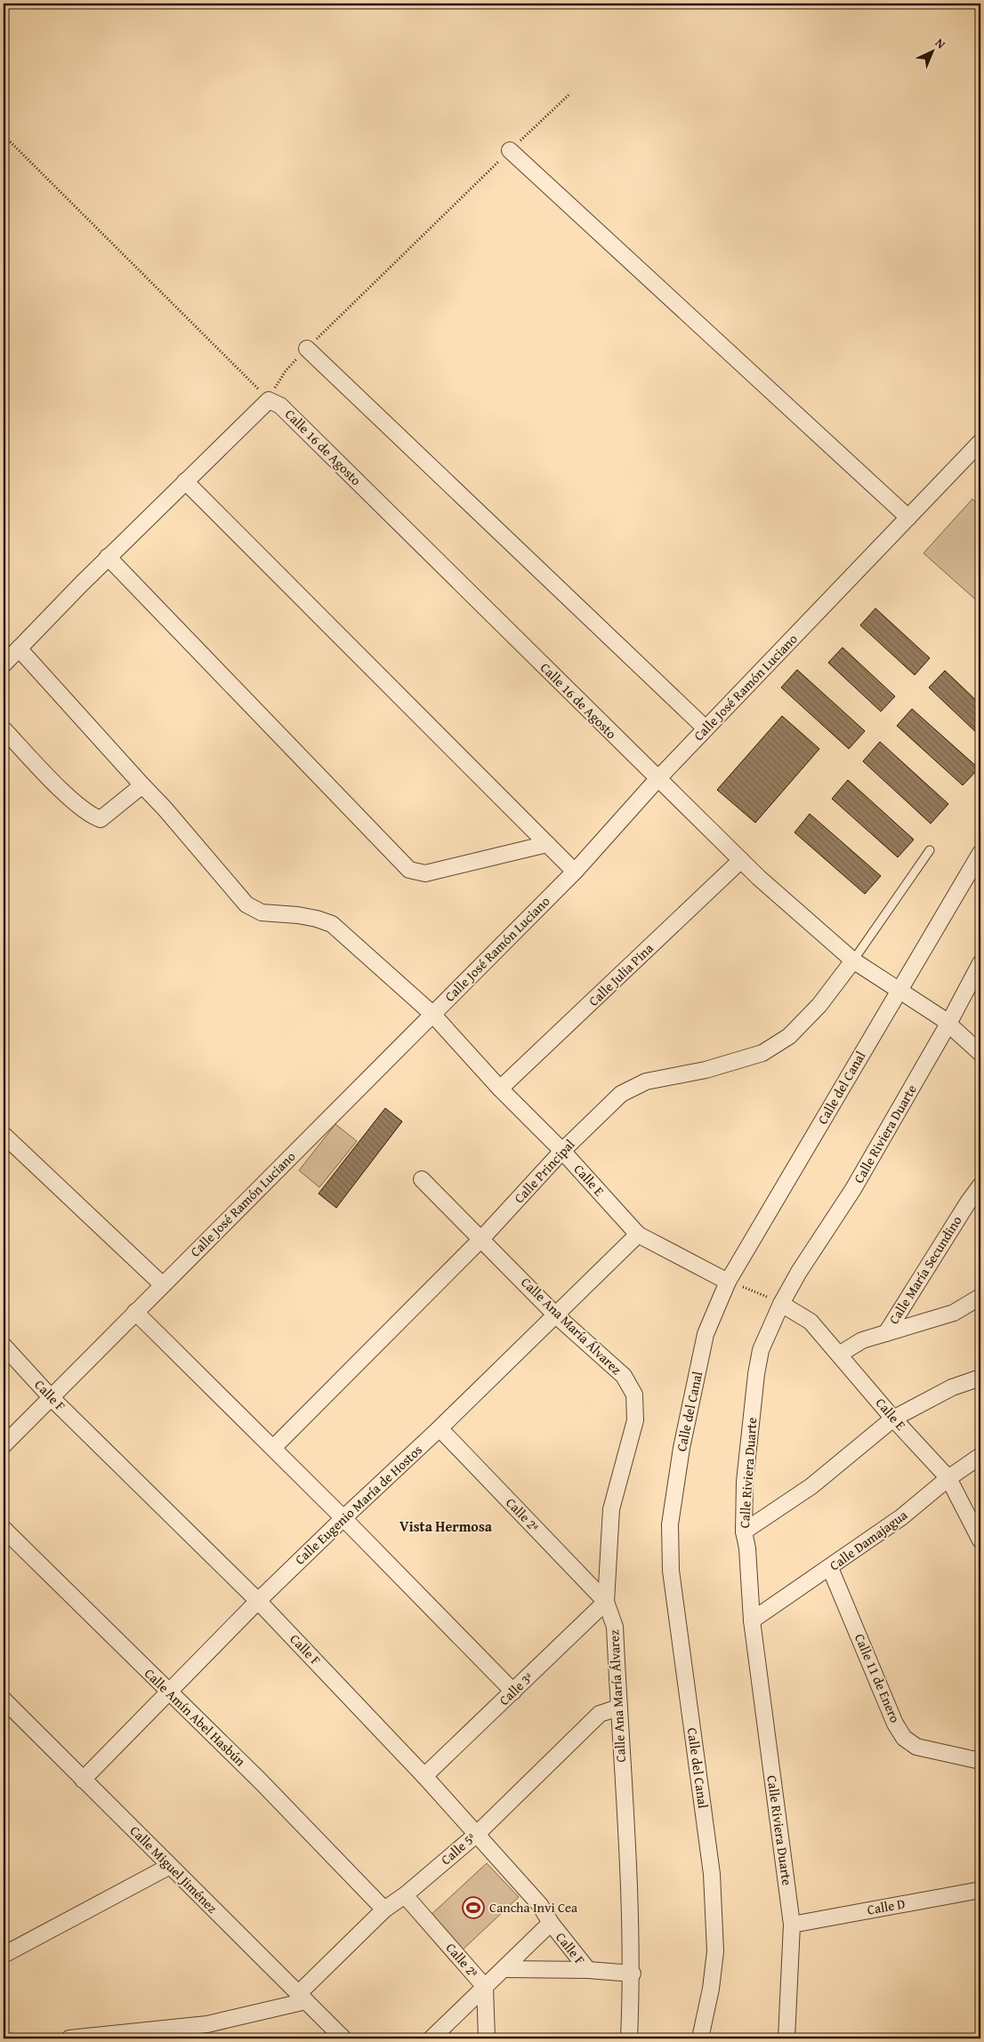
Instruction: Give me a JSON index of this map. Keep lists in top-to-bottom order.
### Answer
{
  "streets": {
    "street": [
      "Calle 16 de Agosto",
      "Calle José Ramón Luciano",
      "Calle Julia Pina",
      "Calle del Canal",
      "Calle Riviera Duarte",
      "Calle Principal",
      "Calle E",
      "Calle María Secundino",
      "Calle Ana María Álvarez",
      "Calle F",
      "Calle Eugenio María de Hostos",
      "Calle 2ª",
      "Calle Damajagua",
      "Calle 11 de Enero",
      "Calle 3ª",
      "Calle Amín Abel Hasbún",
      "Calle 5ª",
      "Calle Miguel Jiménez",
      "Calle D"
    ]
  },
  "crossings": [
    ["Calle 16 de Agosto", "Calle José Ramón Luciano"],
    ["Calle 16 de Agosto", "Calle Julia Pina"],
    ["Calle 16 de Agosto", "Calle del Canal"],
    ["Calle 16 de Agosto", "Calle Riviera Duarte"],
    ["Calle 16 de Agosto", "Calle Principal"],
    ["Calle José Ramón Luciano", "Calle E"],
    ["Calle José Ramón Luciano", "Calle F"],
    ["Calle Julia Pina", "Calle E"],
    ["Calle del Canal", "Calle E"],
    ["Calle Riviera Duarte", "Calle E"],
    ["Calle Riviera Duarte", "Calle Damajagua"],
    ["Calle Riviera Duarte", "Calle D"],
    ["Calle Principal", "Calle E"],
    ["Calle Principal", "Calle Ana María Álvarez"],
    ["Calle E", "Calle Eugenio María de Hostos"],
    ["Calle E", "Calle Damajagua"],
    ["Calle Ana María Álvarez", "Calle Eugenio María de Hostos"],
    ["Calle Ana María Álvarez", "Calle 2ª"],
    ["Calle Ana María Álvarez", "Calle 3ª"],
    ["Calle Ana María Álvarez", "Calle 5ª"],
    ["Calle F", "Calle Eugenio María de Hostos"],
    ["Calle F", "Calle 3ª"],
    ["Calle F", "Calle 5ª"],
    ["Calle Eugenio María de Hostos", "Calle 2ª"],
    ["Calle Eugenio María de Hostos", "Calle Amín Abel Hasbún"],
    ["Calle Eugenio María de Hostos", "Calle Miguel Jiménez"],
    ["Calle 2ª", "Calle 3ª"],
    ["Calle 2ª", "Calle 5ª"],
    ["Calle Damajagua", "Calle 11 de Enero"],
    ["Calle Amín Abel Hasbún", "Calle 5ª"],
    ["Calle 5ª", "Calle Miguel Jiménez"]
  ],
  "districts": ["Vista Hermosa"],
  "places": {
    "sports": ["Cancha Invi Cea"]
  },
  "north": "top right"
}
